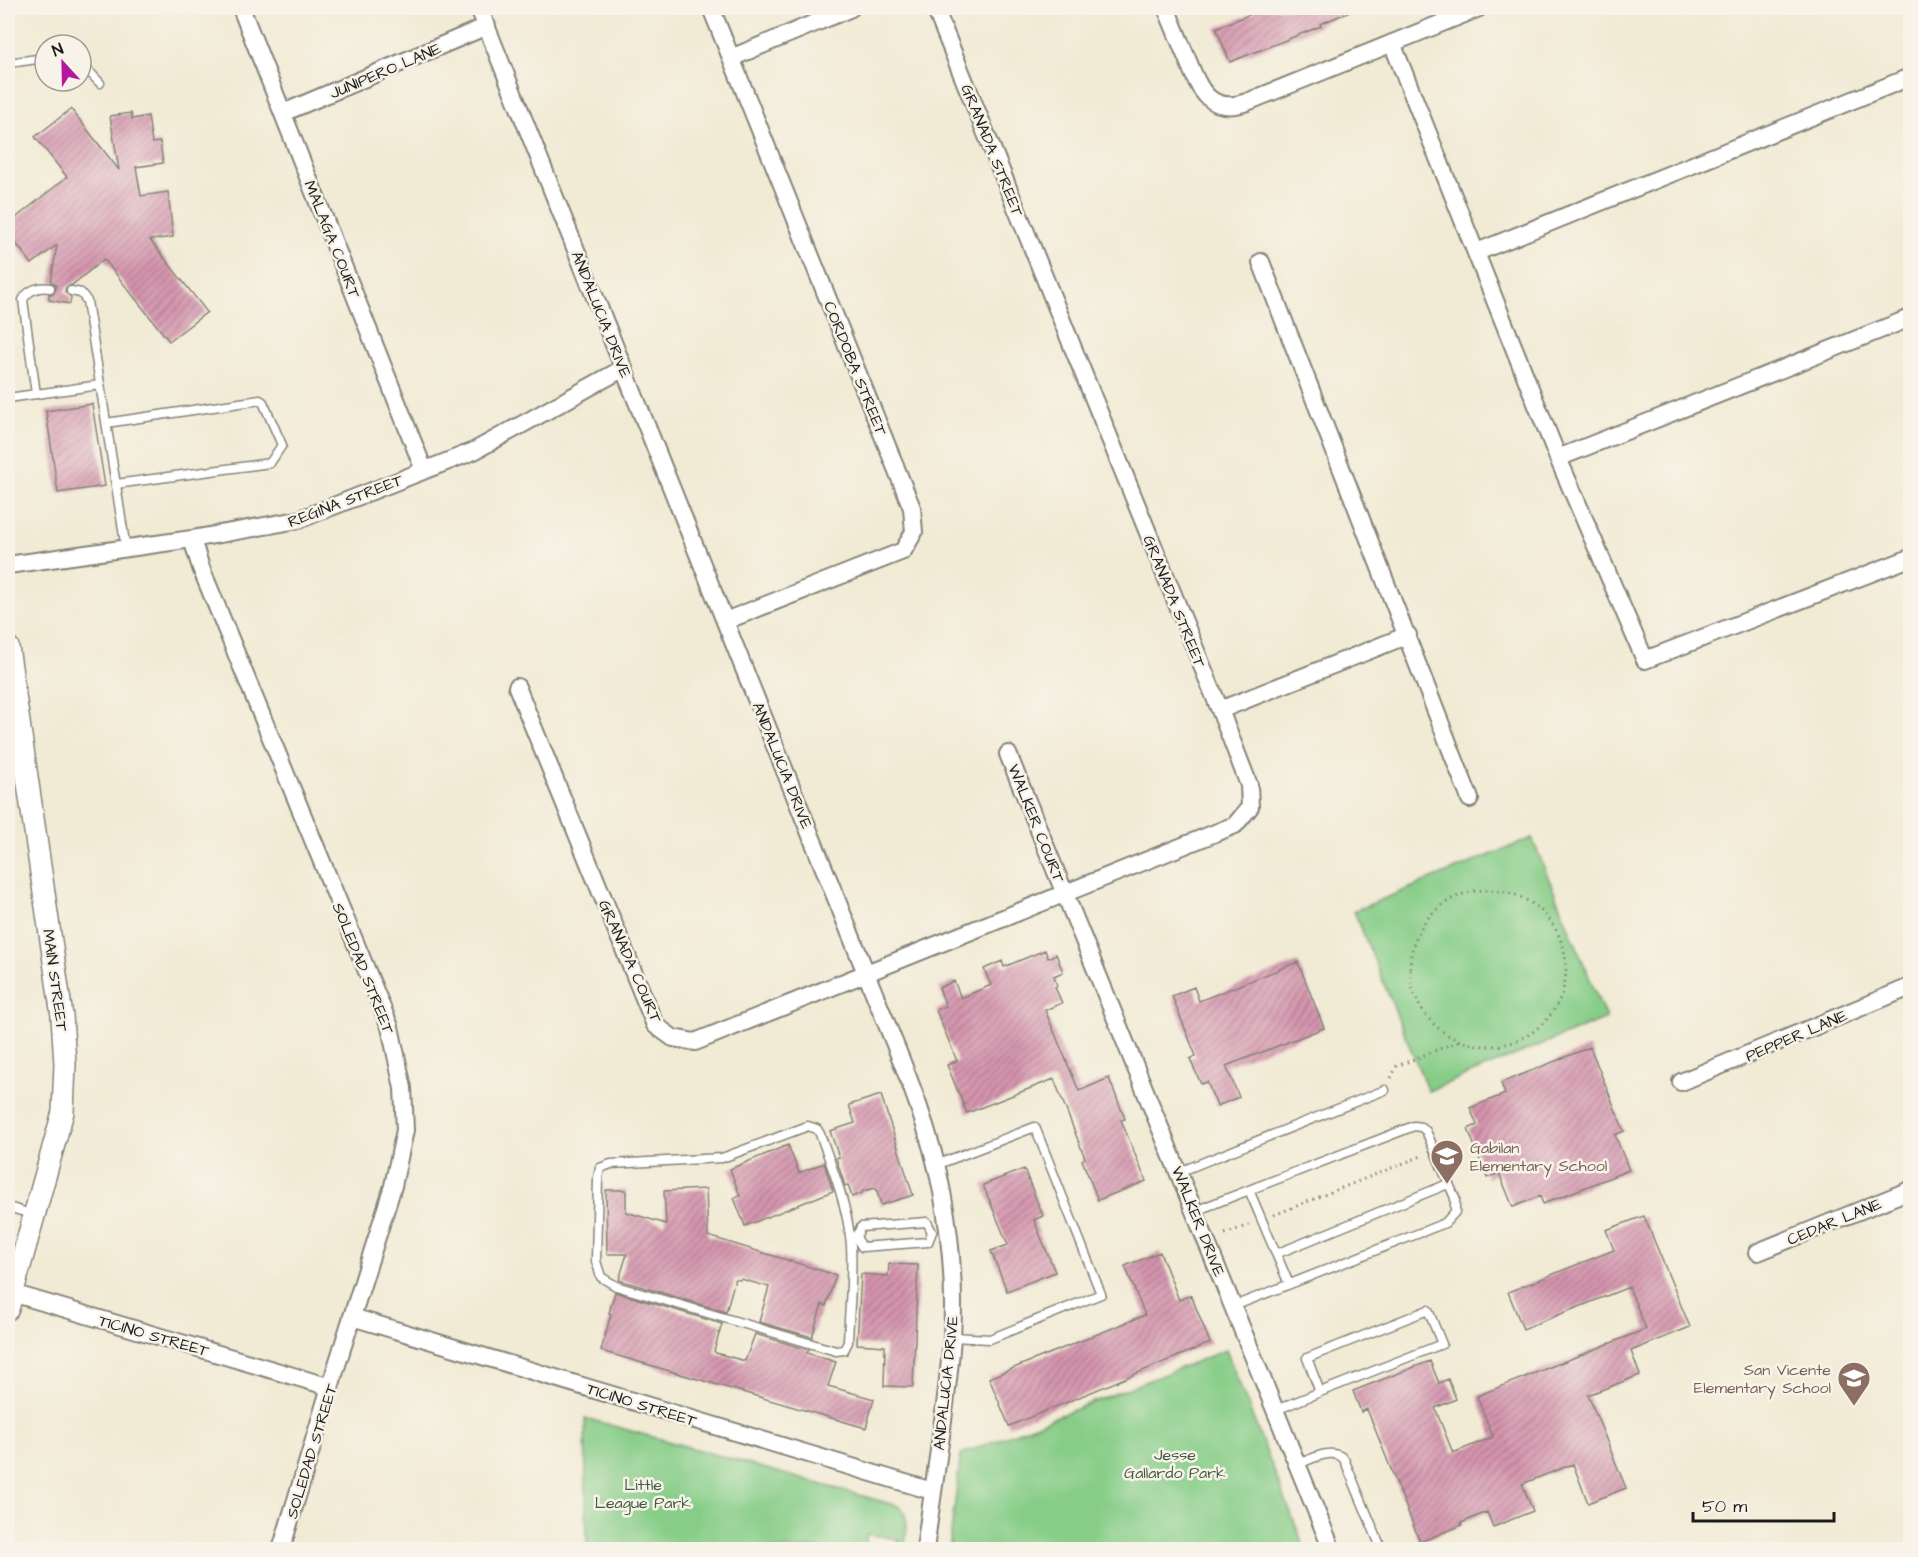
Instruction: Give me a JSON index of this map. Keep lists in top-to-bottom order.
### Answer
{
  "streets": {
    "street": [
      "JUNIPERO LANE",
      "GRANADA STREET",
      "MALAGA COURT",
      "ANDALUCIA DRIVE",
      "CORDOBA STREET",
      "REGINA STREET",
      "WALKER COURT",
      "GRANADA COURT",
      "SOLEDAD STREET",
      "MAIN STREET",
      "PEPPER LANE",
      "WALKER DRIVE",
      "CEDAR LANE",
      "TICINO STREET"
    ]
  },
  "crossings": [
    ["JUNIPERO LANE", "MALAGA COURT"],
    ["JUNIPERO LANE", "ANDALUCIA DRIVE"],
    ["GRANADA STREET", "ANDALUCIA DRIVE"],
    ["GRANADA STREET", "WALKER COURT"],
    ["GRANADA STREET", "GRANADA COURT"],
    ["GRANADA STREET", "WALKER DRIVE"],
    ["MALAGA COURT", "REGINA STREET"],
    ["ANDALUCIA DRIVE", "CORDOBA STREET"],
    ["ANDALUCIA DRIVE", "REGINA STREET"],
    ["ANDALUCIA DRIVE", "GRANADA COURT"],
    ["ANDALUCIA DRIVE", "TICINO STREET"],
    ["REGINA STREET", "SOLEDAD STREET"],
    ["WALKER COURT", "WALKER DRIVE"],
    ["SOLEDAD STREET", "TICINO STREET"],
    ["MAIN STREET", "TICINO STREET"]
  ],
  "parks": ["Jesse Gallardo Park", "Little League Park"],
  "places": {
    "school or university": ["Gabilan Elementary School", "San Vicente Elementary School"]
  },
  "scale_bar": "50 m",
  "north": "top"
}
